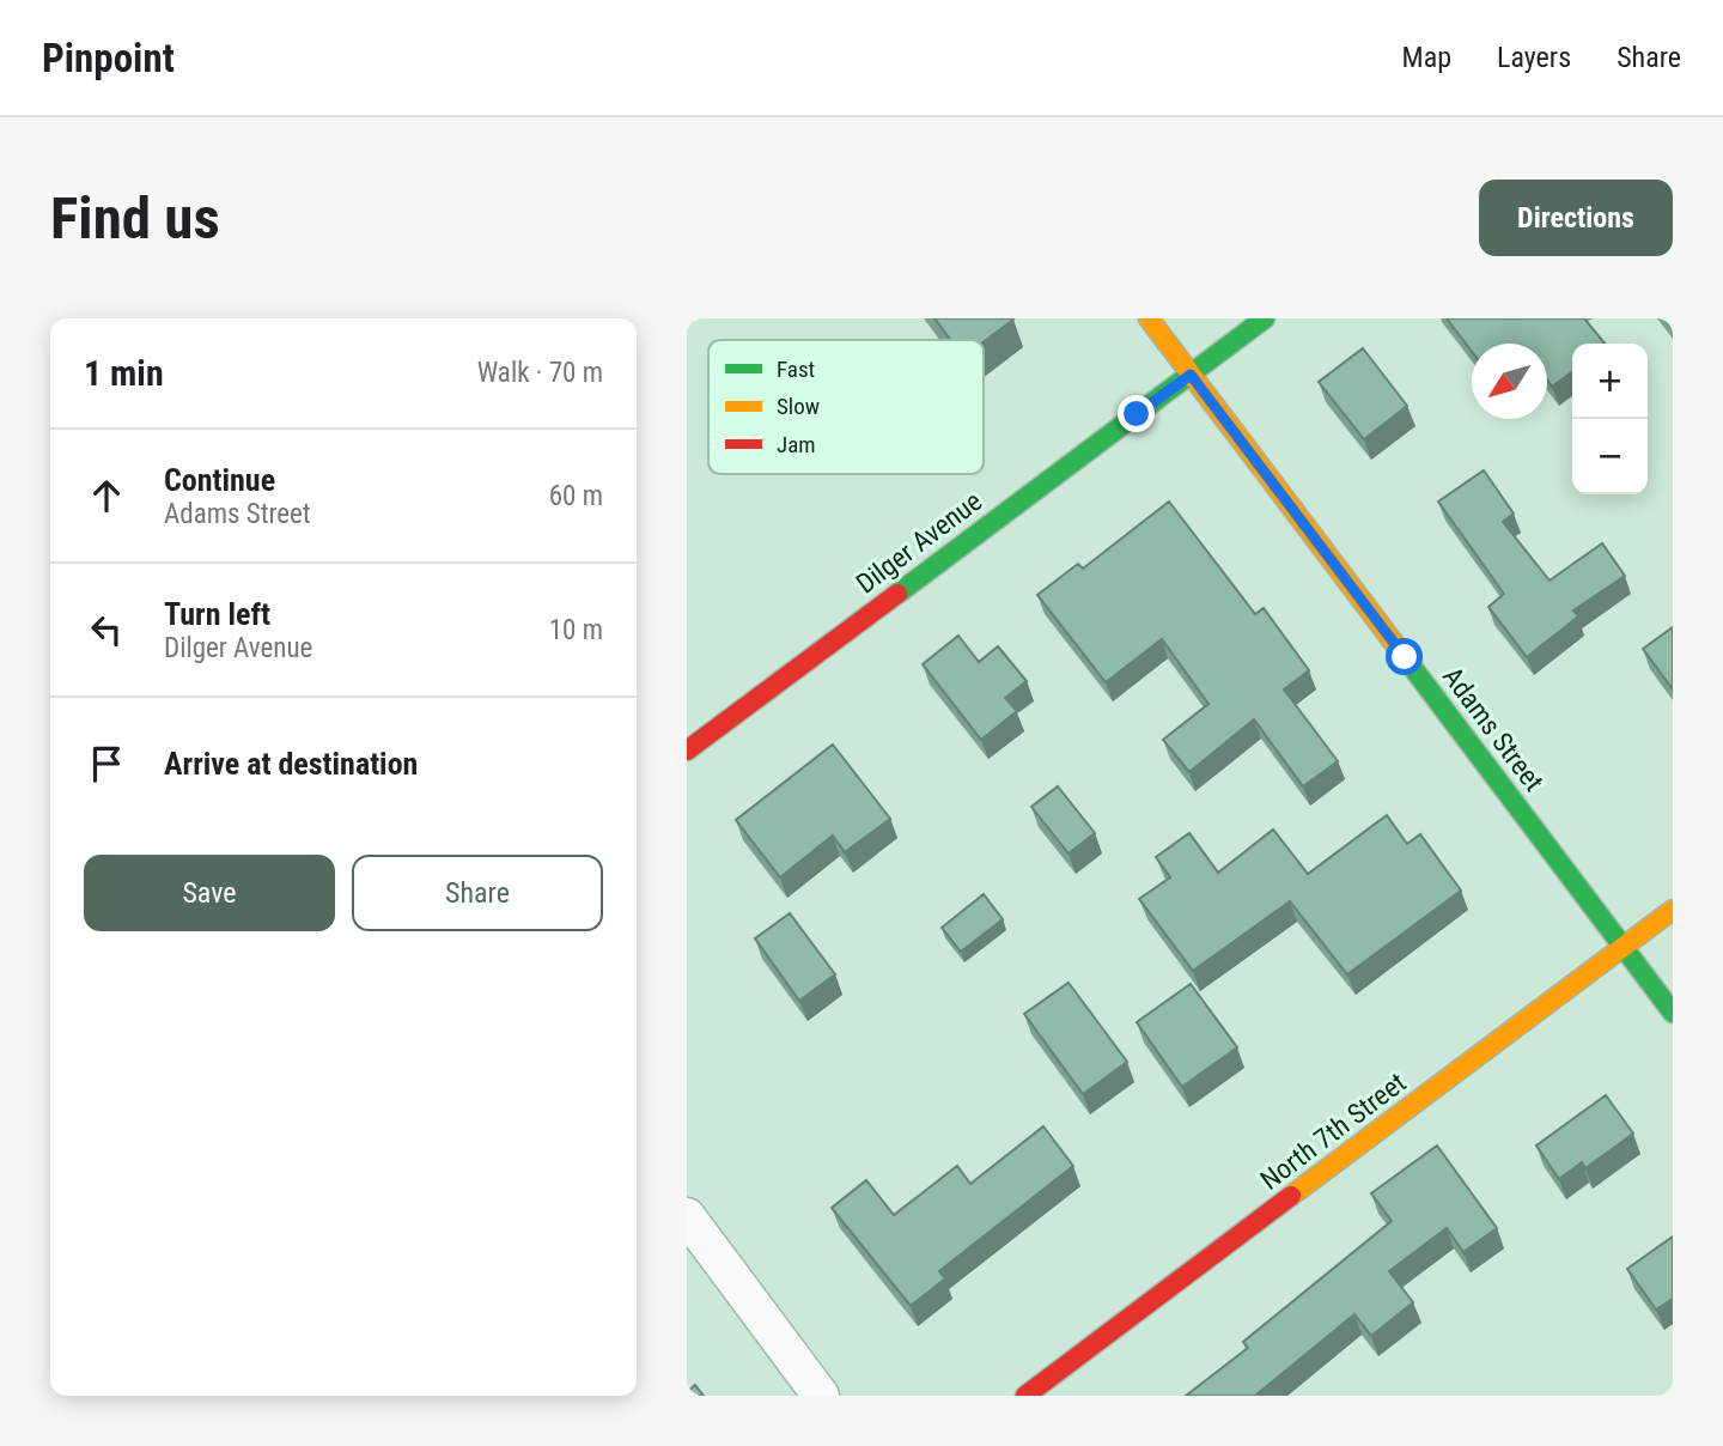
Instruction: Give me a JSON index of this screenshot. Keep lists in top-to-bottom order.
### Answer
{
  "streets": {
    "street": ["Dilger Avenue", "Adams Street", "North 7th Street"]
  },
  "crossings": [
    ["Dilger Avenue", "Adams Street"],
    ["Adams Street", "North 7th Street"]
  ],
  "legend": ["Fast", "Slow", "Jam"],
  "north": "bottom left",
  "page": {
    "header": "Pinpoint",
    "nav": ["Map", "Layers", "Share"],
    "buttons": [
      "Directions",
      ["Save", "Share"]
    ],
    "title": "Find us",
    "heading": ["1 min", "Walk · 70 m"],
    "map_buttons": ["+", "−"],
    "list": [
      ["Continue", "Adams Street", "60 m"],
      ["Turn left", "Dilger Avenue", "10 m"],
      "Arrive at destination"
    ]
  }
}
